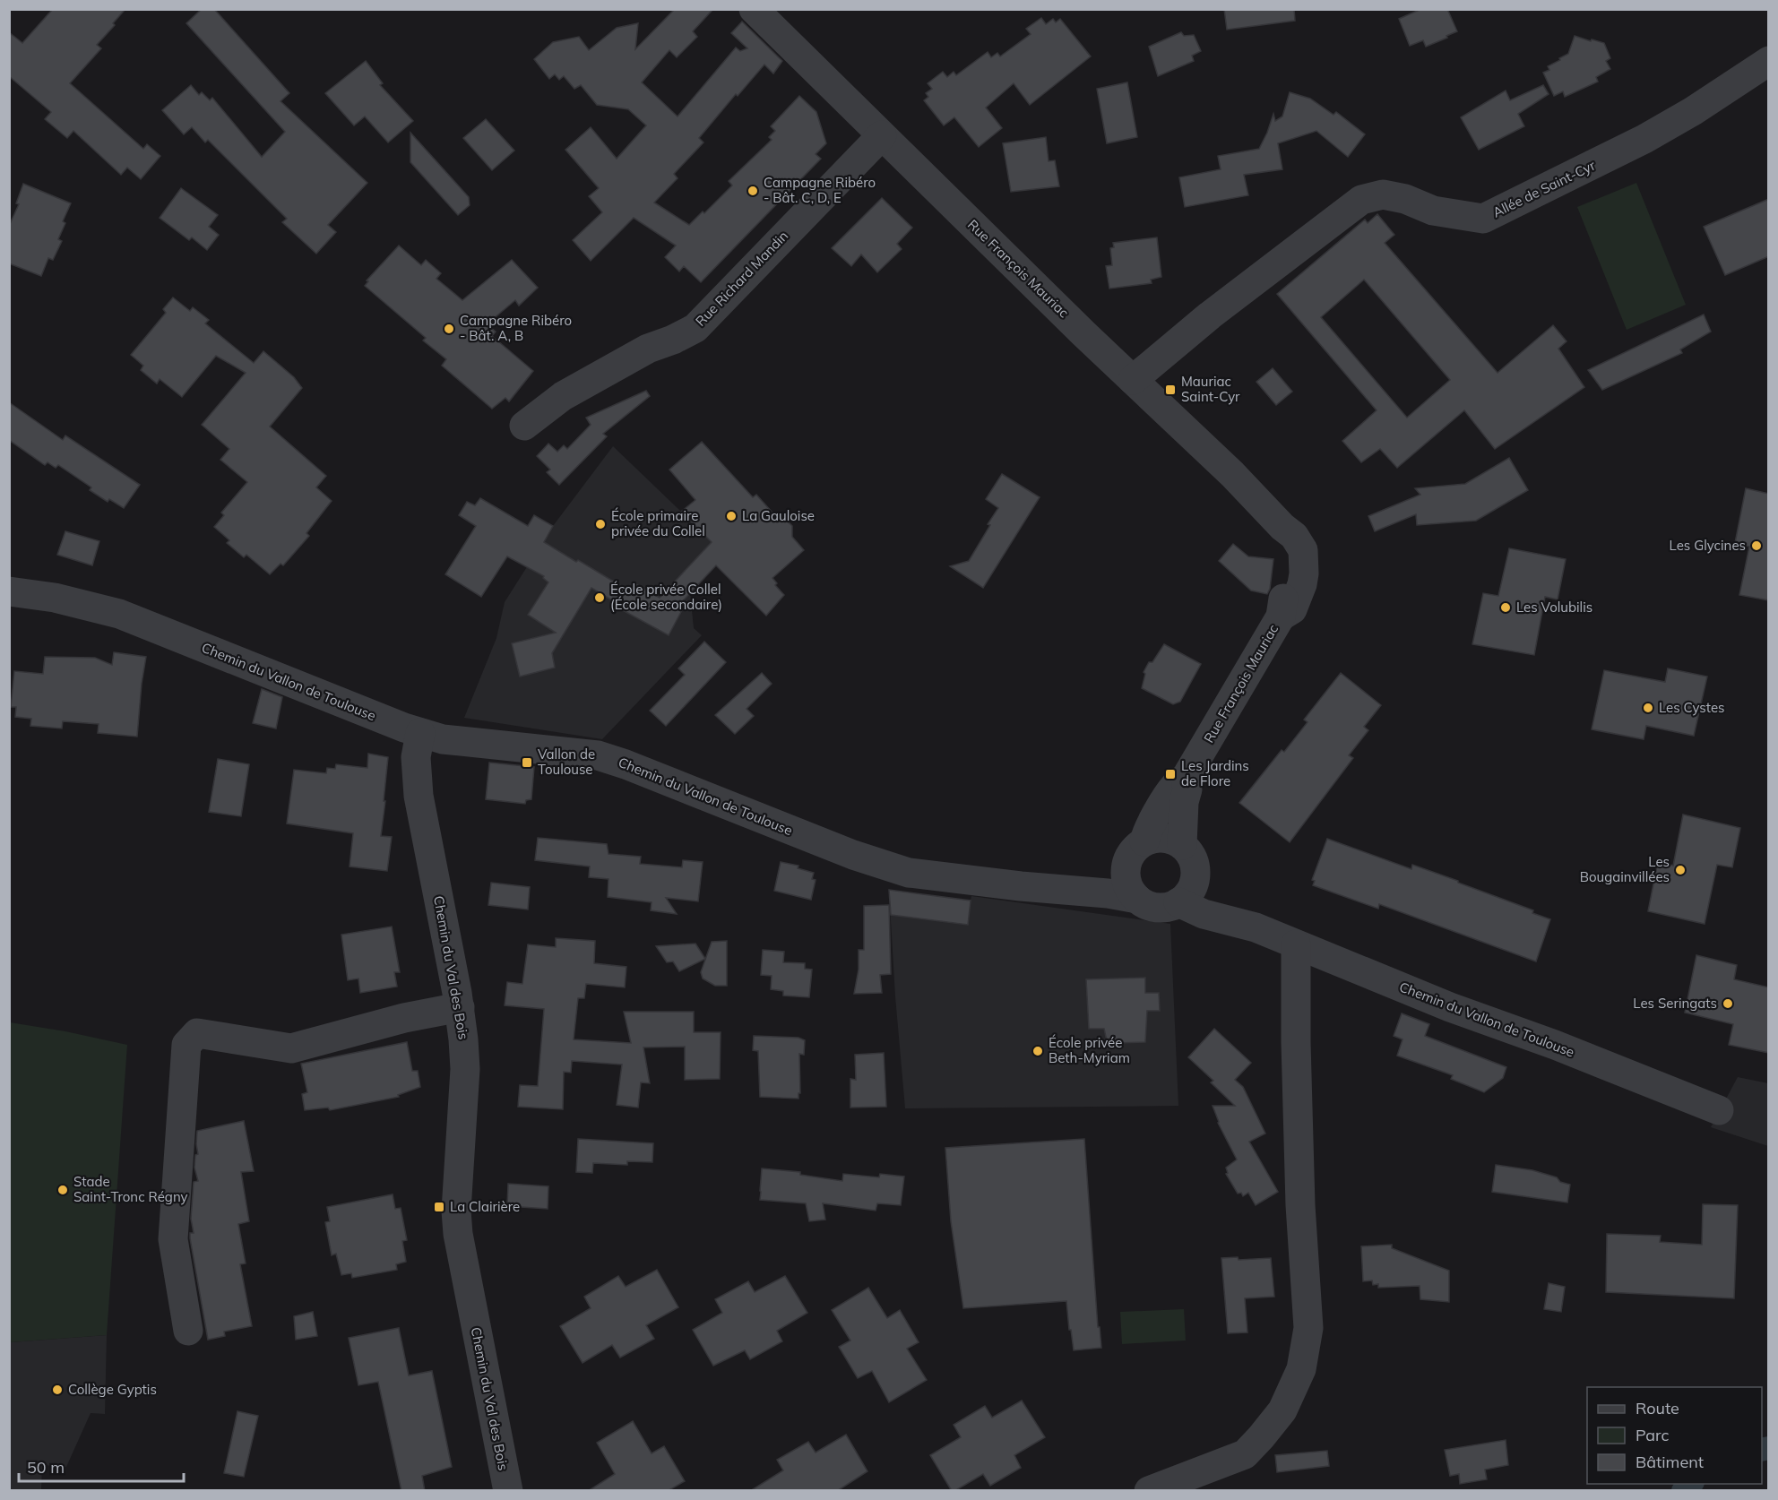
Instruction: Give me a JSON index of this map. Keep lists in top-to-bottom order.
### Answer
{
  "streets": {
    "street": [
      "Allée de Saint-Cyr",
      "Rue François Mauriac",
      "Rue Richard Mandin",
      "Chemin du Vallon de Toulouse",
      "Chemin du Val des Bois"
    ]
  },
  "crossings": [
    ["Allée de Saint-Cyr", "Rue François Mauriac"],
    ["Rue François Mauriac", "Rue Richard Mandin"],
    ["Rue François Mauriac", "Chemin du Vallon de Toulouse"],
    ["Chemin du Vallon de Toulouse", "Chemin du Val des Bois"]
  ],
  "places": {
    "other": [
      "Campagne Ribéro - Bât. C, D, E",
      "Campagne Ribéro - Bât. A, B",
      "La Gauloise",
      "École primaire privée du Collel",
      "Les Glycines",
      "École privée Collel (École secondaire)",
      "Les Volubilis",
      "Les Cystes",
      "Les Bougainvillées",
      "Les Seringats",
      "École privée Beth-Myriam",
      "Stade Saint-Tronc Régny",
      "Collège Gyptis"
    ],
    "transit": [
      "Mauriac Saint-Cyr",
      "Vallon de Toulouse",
      "Les Jardins de Flore",
      "La Clairière"
    ]
  },
  "legend": ["Route", "Parc", "Bâtiment"],
  "scale_bar": "50 m"
}
